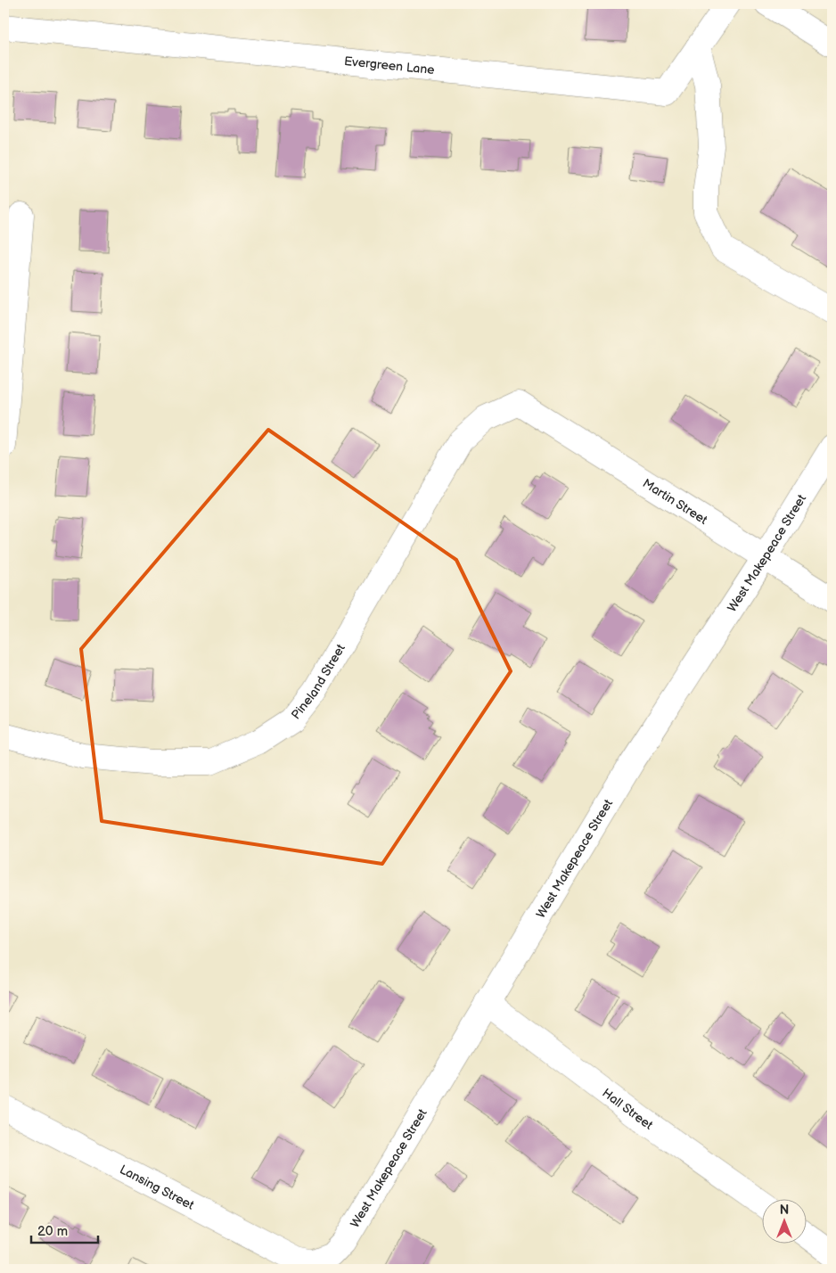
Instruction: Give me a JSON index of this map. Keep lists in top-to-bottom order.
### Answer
{
  "streets": {
    "street": [
      "Evergreen Lane",
      "Martin Street",
      "West Makepeace Street",
      "Pineland Street",
      "Hall Street",
      "Lansing Street"
    ]
  },
  "crossings": [
    ["Martin Street", "West Makepeace Street"],
    ["Martin Street", "Pineland Street"],
    ["West Makepeace Street", "Hall Street"],
    ["West Makepeace Street", "Lansing Street"]
  ],
  "scale_bar": "20 m",
  "north": "top"
}
